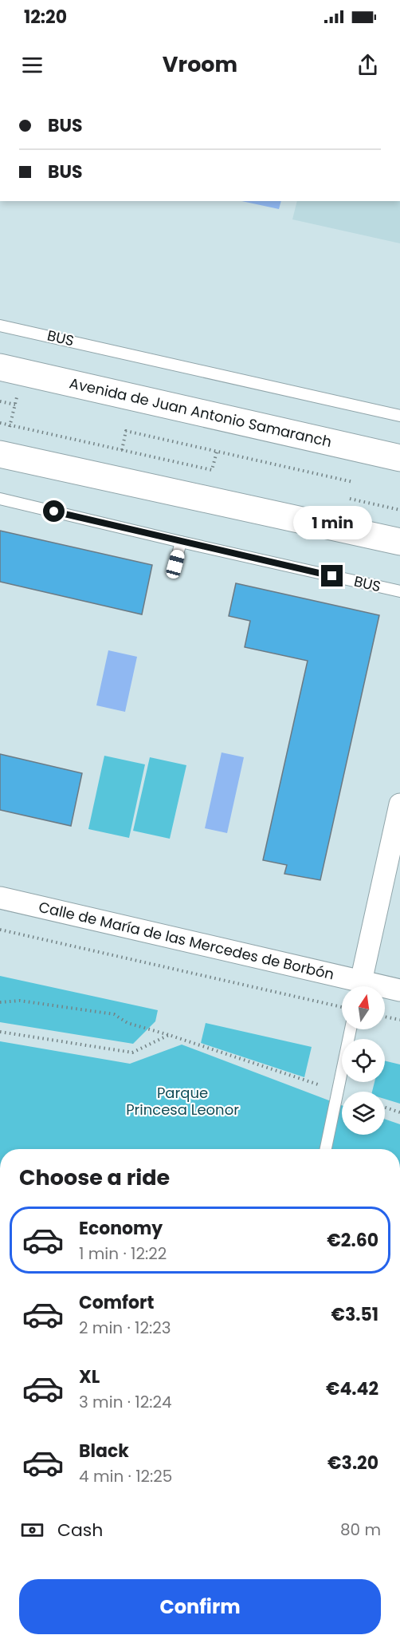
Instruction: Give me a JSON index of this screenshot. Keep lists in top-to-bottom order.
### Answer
{
  "streets": {
    "street": ["Avenida de Juan Antonio Samaranch", "Calle de María de las Mercedes de Borbón"],
    "lane": ["BUS"]
  },
  "parks": ["Parque Princesa Leonor"],
  "north": "top",
  "page": {
    "status": "12:20",
    "header": "Vroom",
    "banner": ["BUS", "BUS"],
    "bubble": "1 min",
    "heading": "Choose a ride",
    "list": [
      {
        "name": "Economy",
        "note": "1 min · 12:22",
        "value": "€2.60"
      },
      {
        "name": "Comfort",
        "note": "2 min · 12:23",
        "value": "€3.51"
      },
      {
        "name": "XL",
        "note": "3 min · 12:24",
        "value": "€4.42"
      },
      {
        "name": "Black",
        "note": "4 min · 12:25",
        "value": "€3.20"
      }
    ],
    "pay": ["Cash", "80 m"],
    "buttons": "Confirm"
  }
}
